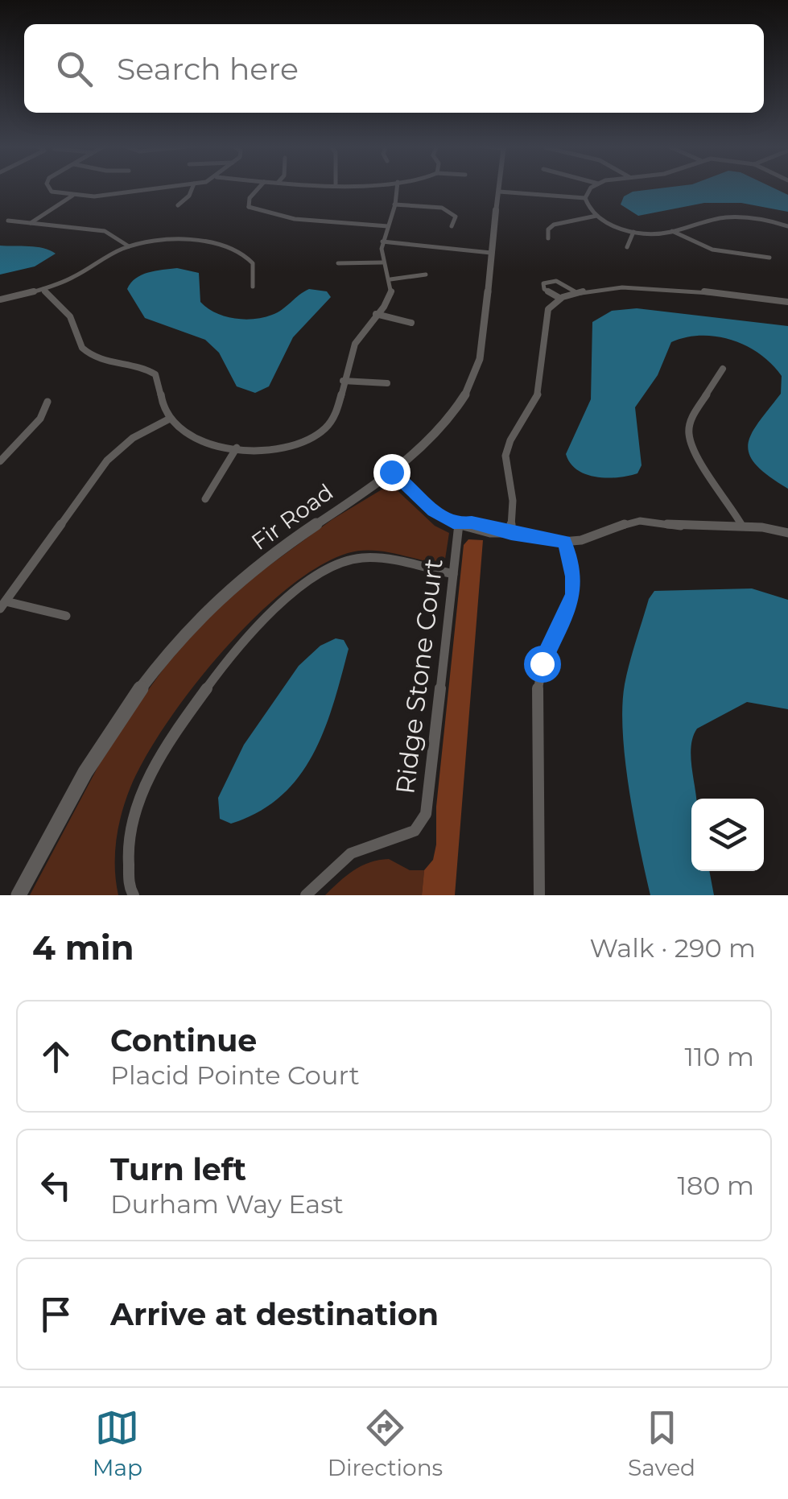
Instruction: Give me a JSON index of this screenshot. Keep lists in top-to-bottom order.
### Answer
{
  "streets": {
    "street": ["Fir Road", "Ridge Stone Court"]
  },
  "page": {
    "search": "Search here",
    "heading": ["4 min", "Walk · 290 m"],
    "list": [
      ["Continue", "Placid Pointe Court", "110 m"],
      ["Turn left", "Durham Way East", "180 m"],
      "Arrive at destination"
    ],
    "nav": ["Map", "Directions", "Saved"]
  }
}
